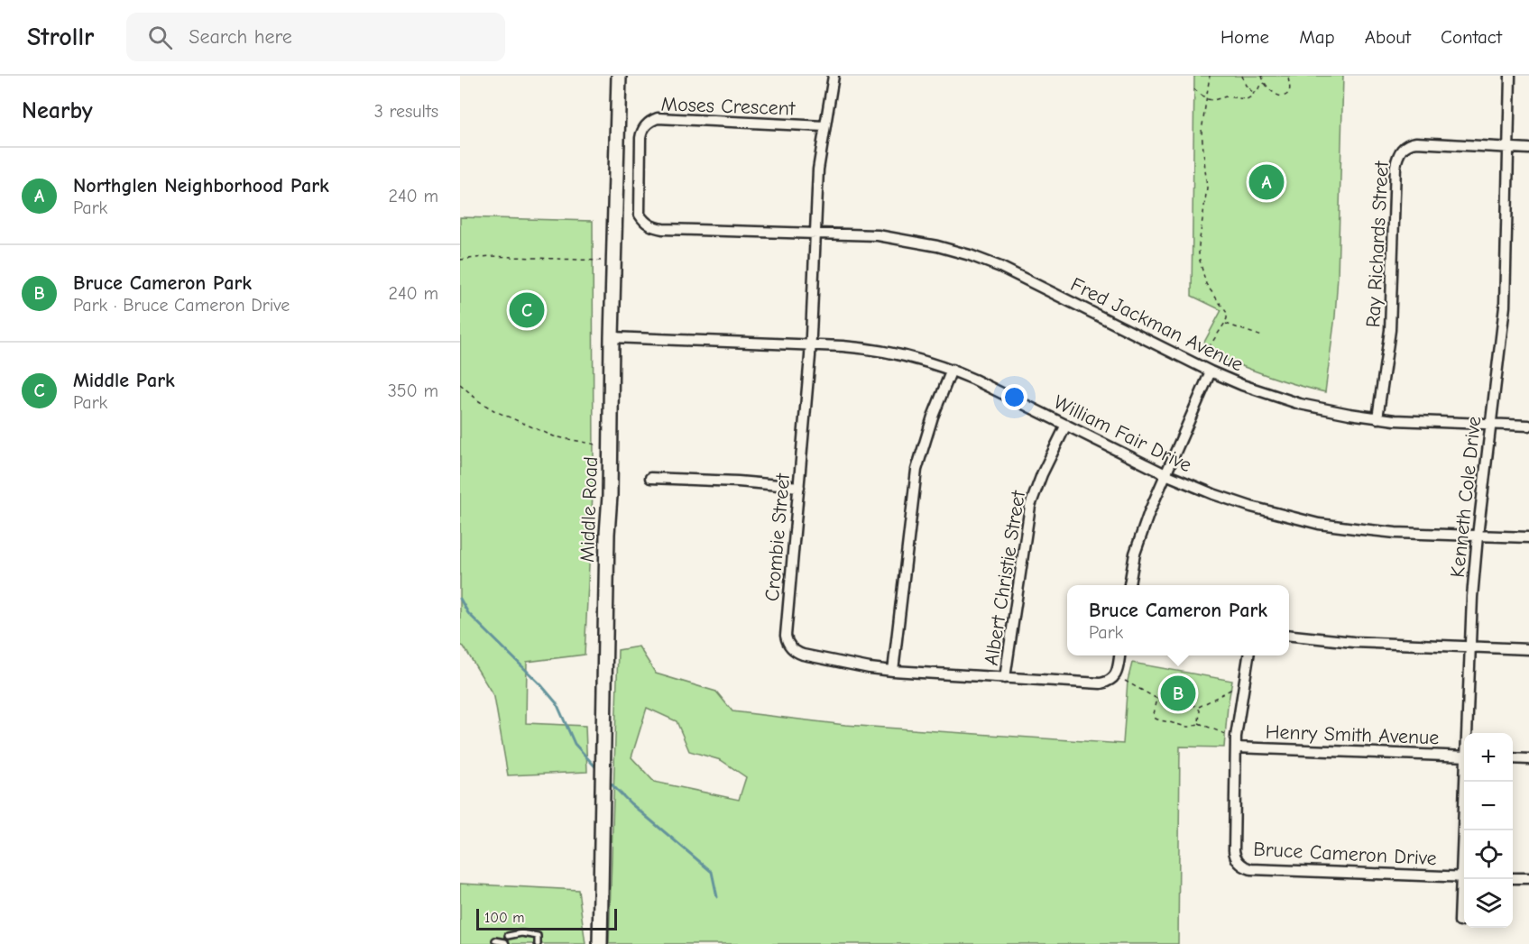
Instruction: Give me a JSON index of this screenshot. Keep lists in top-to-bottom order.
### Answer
{
  "streets": {
    "street": [
      "Moses Crescent",
      "Ray Richards Street",
      "Fred Jackman Avenue",
      "William Fair Drive",
      "Kenneth Cole Drive",
      "Middle Road",
      "Crombie Street",
      "Albert Christie Street",
      "Henry Smith Avenue",
      "Bruce Cameron Drive"
    ]
  },
  "crossings": [
    ["Moses Crescent", "Fred Jackman Avenue"],
    ["Moses Crescent", "Crombie Street"],
    ["Ray Richards Street", "Fred Jackman Avenue"],
    ["Ray Richards Street", "Kenneth Cole Drive"],
    ["Fred Jackman Avenue", "Kenneth Cole Drive"],
    ["Fred Jackman Avenue", "Crombie Street"],
    ["William Fair Drive", "Kenneth Cole Drive"],
    ["William Fair Drive", "Middle Road"],
    ["William Fair Drive", "Crombie Street"],
    ["William Fair Drive", "Albert Christie Street"],
    ["Crombie Street", "Albert Christie Street"],
    ["Henry Smith Avenue", "Bruce Cameron Drive"]
  ],
  "scale_bar": "100 m",
  "page": {
    "header": "Strollr",
    "search": "Search here",
    "nav": [
      "Home",
      "Map",
      "About",
      "Contact"
    ],
    "heading": ["Nearby", "3 results"],
    "list": [
      {
        "mark": "A",
        "name": "Northglen Neighborhood Park",
        "note": "Park",
        "value": "240 m"
      },
      {
        "mark": "B",
        "name": "Bruce Cameron Park",
        "note": "Park · Bruce Cameron Drive",
        "value": "240 m"
      },
      {
        "mark": "C",
        "name": "Middle Park",
        "note": "Park",
        "value": "350 m"
      }
    ],
    "pins": ["A", "C", "B"],
    "popup": ["Bruce Cameron Park", "Park"],
    "map_buttons": ["+", "−"],
    "scale": "100 m"
  }
}
